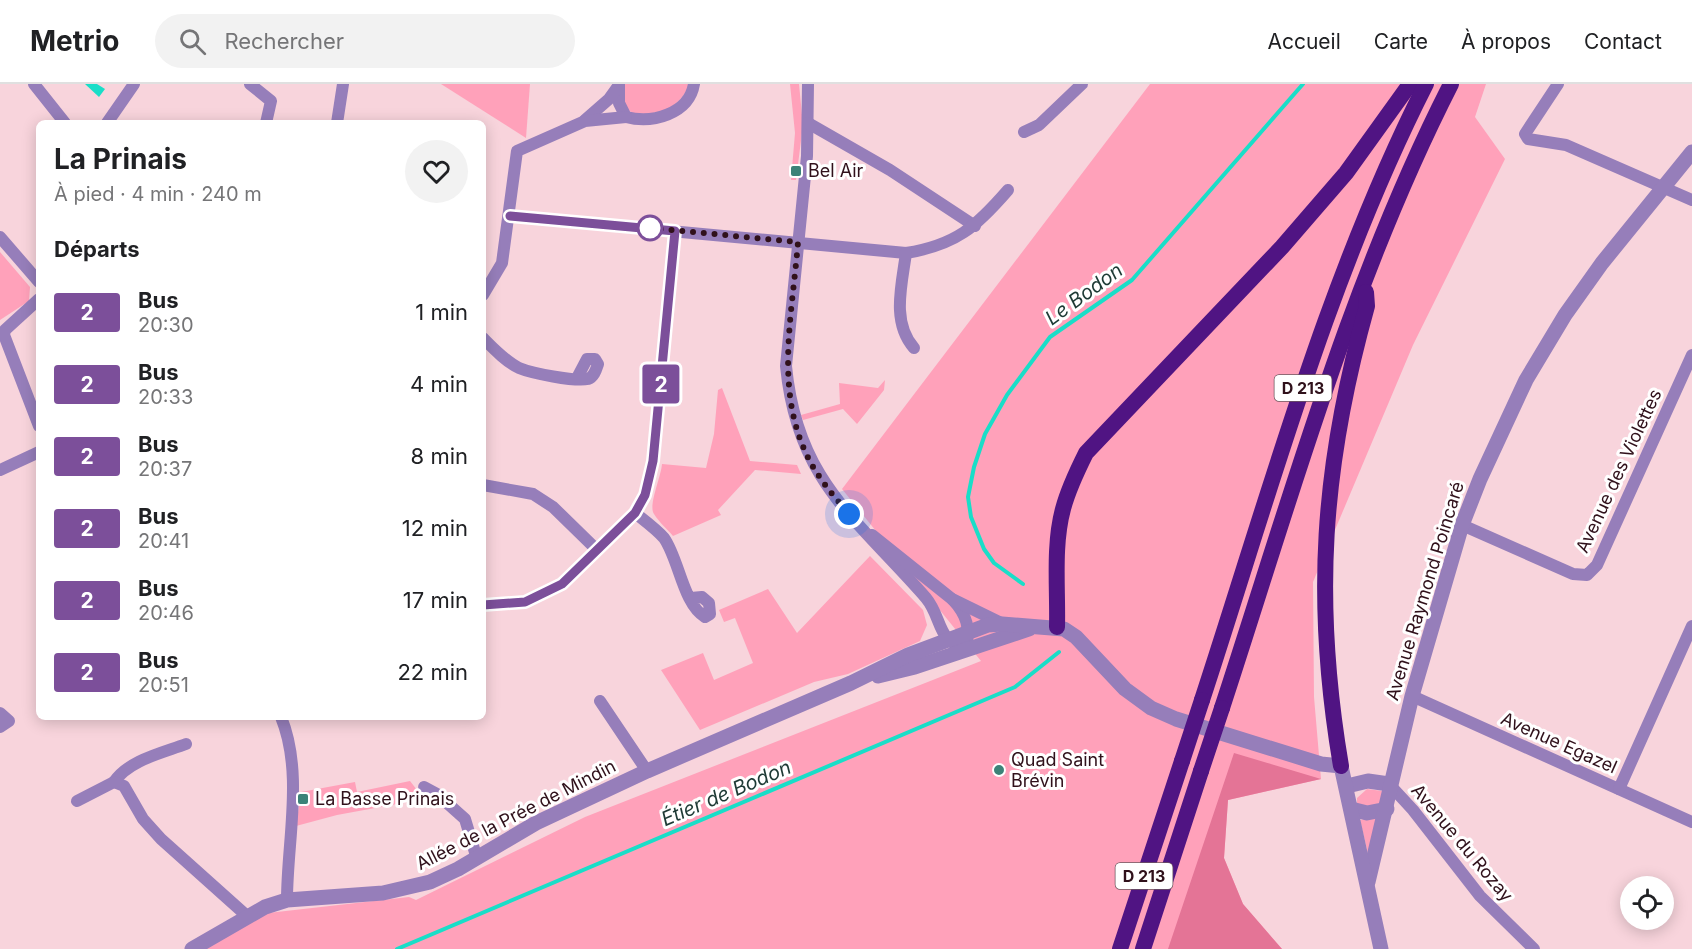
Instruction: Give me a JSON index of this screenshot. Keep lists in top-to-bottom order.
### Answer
{
  "streets": {
    "highway": ["D 213"],
    "street": [
      "Avenue des Violettes",
      "Avenue Raymond Poincaré",
      "Avenue Egazel",
      "Allée de la Prée de Mindin",
      "Avenue du Rozay"
    ]
  },
  "crossings": [
    ["Avenue des Violettes", "Avenue Raymond Poincaré"],
    ["Avenue Raymond Poincaré", "Avenue Egazel"],
    ["Avenue Raymond Poincaré", "Avenue du Rozay"]
  ],
  "water": ["Le Bodon", "Étier de Bodon"],
  "places": {
    "transit": ["Bel Air", "La Basse Prinais"],
    "other": ["Quad Saint Brévin"]
  },
  "lines": ["bus line 2"],
  "page": {
    "header": "Metrio",
    "search": "Rechercher",
    "nav": [
      "Accueil",
      "Carte",
      "À propos",
      "Contact"
    ],
    "on_map": "2",
    "heading": [
      ["La Prinais", "À pied · 4 min · 240 m"],
      "Départs"
    ],
    "list": [
      {
        "mark": "2",
        "name": "Bus",
        "note": "20:30",
        "value": "1 min"
      },
      {
        "mark": "2",
        "name": "Bus",
        "note": "20:33",
        "value": "4 min"
      },
      {
        "mark": "2",
        "name": "Bus",
        "note": "20:37",
        "value": "8 min"
      },
      {
        "mark": "2",
        "name": "Bus",
        "note": "20:41",
        "value": "12 min"
      },
      {
        "mark": "2",
        "name": "Bus",
        "note": "20:46",
        "value": "17 min"
      },
      {
        "mark": "2",
        "name": "Bus",
        "note": "20:51",
        "value": "22 min"
      }
    ]
  }
}
